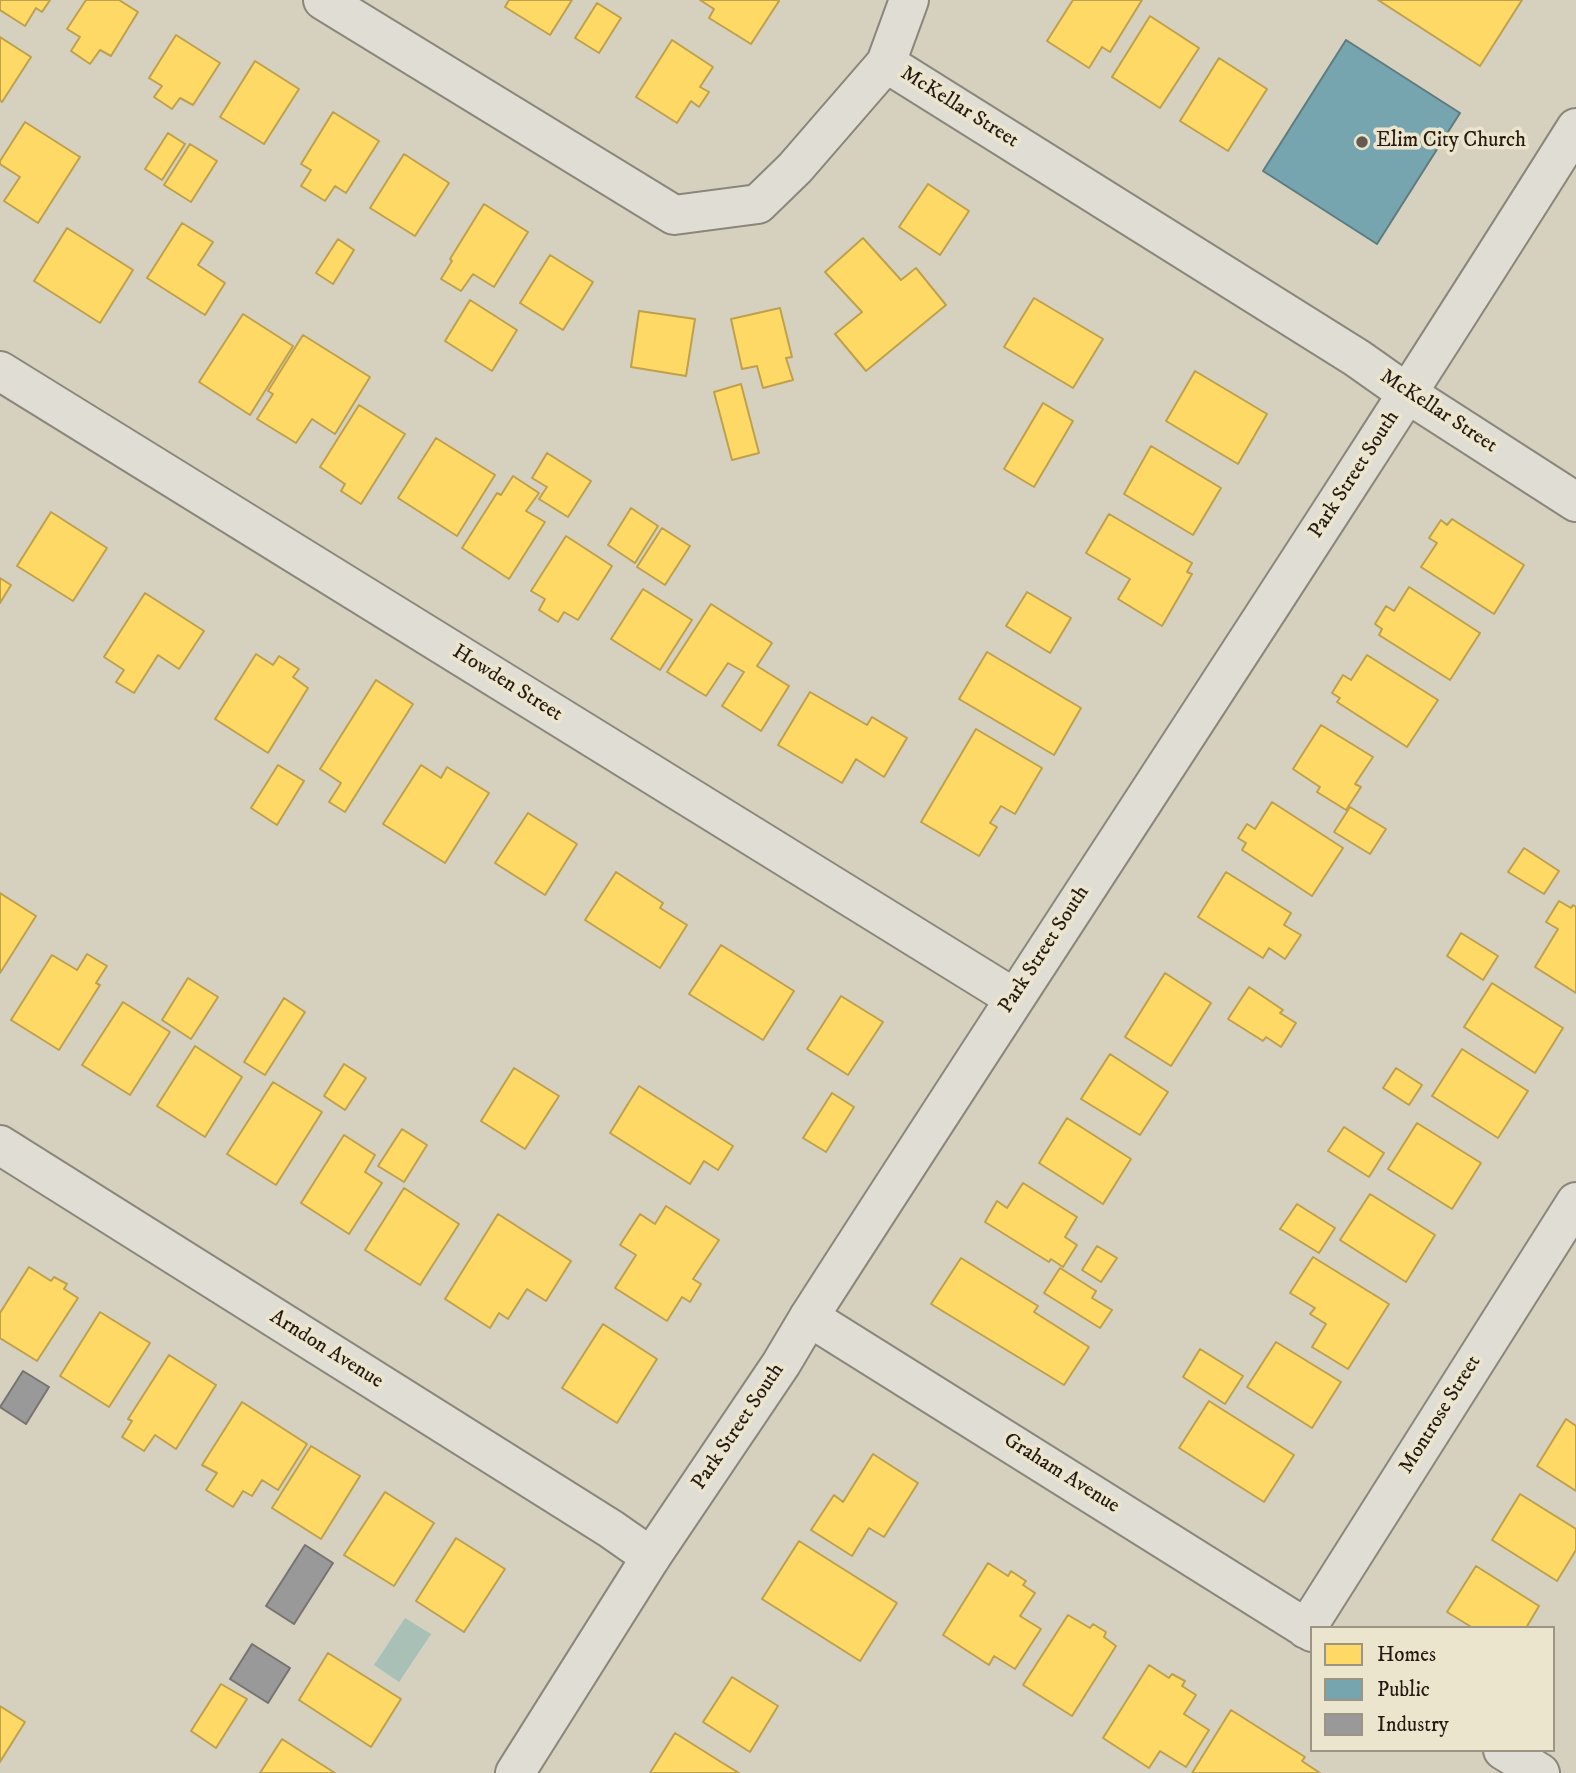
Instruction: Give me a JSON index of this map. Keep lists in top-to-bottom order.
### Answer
{
  "streets": {
    "street": [
      "McKellar Street",
      "Park Street South",
      "Howden Street",
      "Arndon Avenue",
      "Montrose Street",
      "Graham Avenue"
    ]
  },
  "crossings": [
    ["McKellar Street", "Park Street South"],
    ["Park Street South", "Howden Street"],
    ["Park Street South", "Arndon Avenue"],
    ["Park Street South", "Graham Avenue"]
  ],
  "places": ["Elim City Church"],
  "legend": ["Homes", "Public", "Industry"]
}
